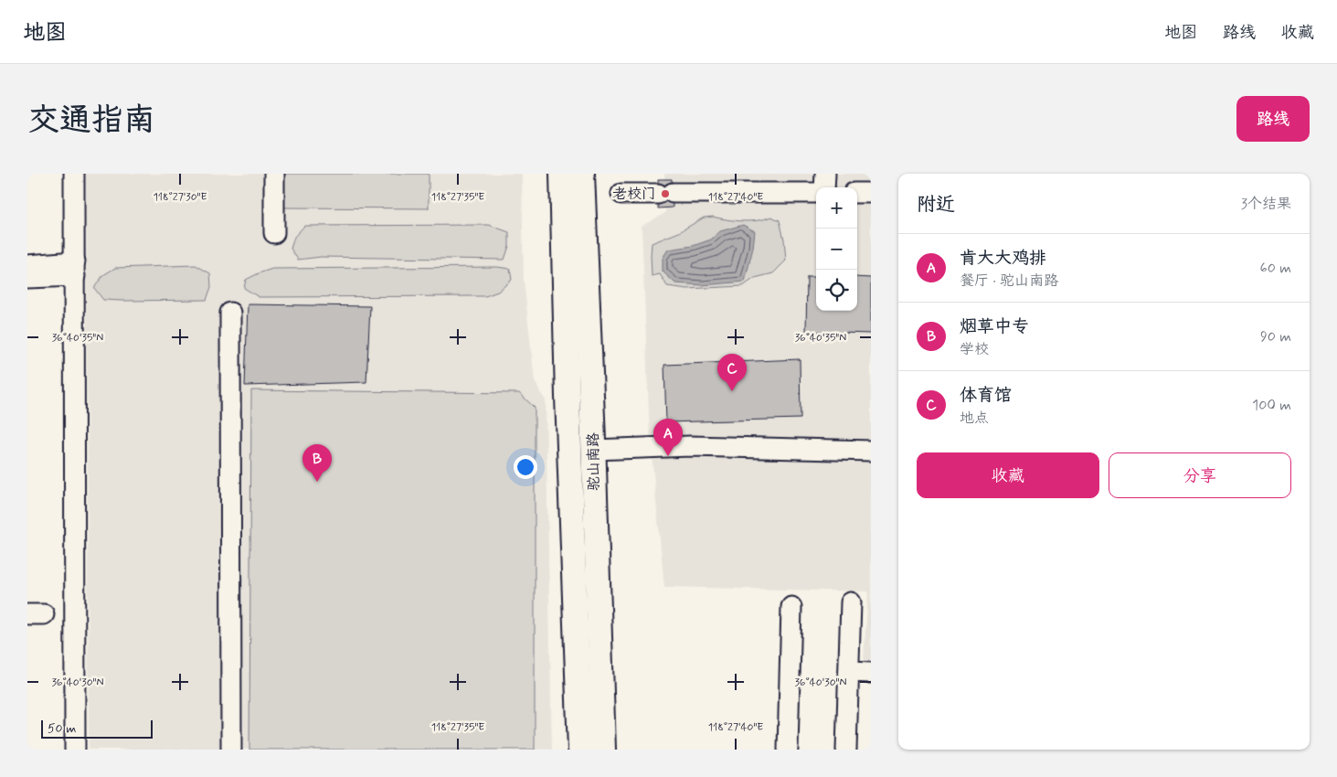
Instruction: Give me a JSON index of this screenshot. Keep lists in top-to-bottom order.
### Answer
{
  "streets": {
    "main road": ["驼山南路"]
  },
  "places": ["老校门"],
  "scale_bar": "50 m",
  "page": {
    "header": "地图",
    "nav": ["地图", "路线", "收藏"],
    "buttons": [
      "路线",
      ["收藏", "分享"]
    ],
    "title": "交通指南",
    "heading": ["附近", "3个结果"],
    "map_buttons": ["+", "−"],
    "list": [
      {
        "mark": "A",
        "name": "肯大大鸡排",
        "note": "餐厅 · 驼山南路",
        "value": "60 m"
      },
      {
        "mark": "B",
        "name": "烟草中专",
        "note": "学校",
        "value": "90 m"
      },
      {
        "mark": "C",
        "name": "体育馆",
        "note": "地点",
        "value": "100 m"
      }
    ],
    "pins": ["C", "A", "B"],
    "scale": "50 m"
  },
  "coordinates": [
    "118°27'30\"E",
    "118°27'35\"E",
    "118°27'40\"E",
    "36°40'35\"N",
    "36°40'30\"N"
  ]
}
